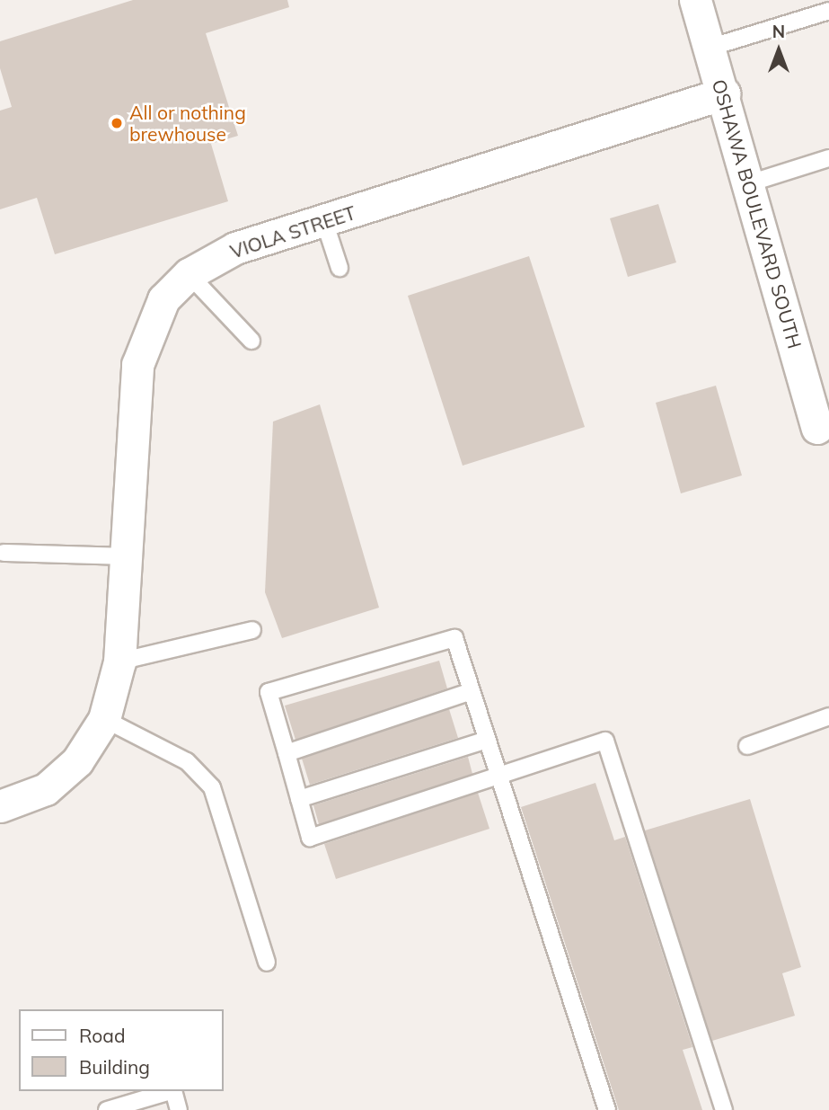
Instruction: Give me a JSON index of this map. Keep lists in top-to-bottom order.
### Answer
{
  "streets": {
    "street": ["OSHAWA BOULEVARD SOUTH", "VIOLA STREET"]
  },
  "crossings": [
    ["OSHAWA BOULEVARD SOUTH", "VIOLA STREET"]
  ],
  "places": ["All or nothing brewhouse"],
  "legend": ["Road", "Building"],
  "north": "top"
}
